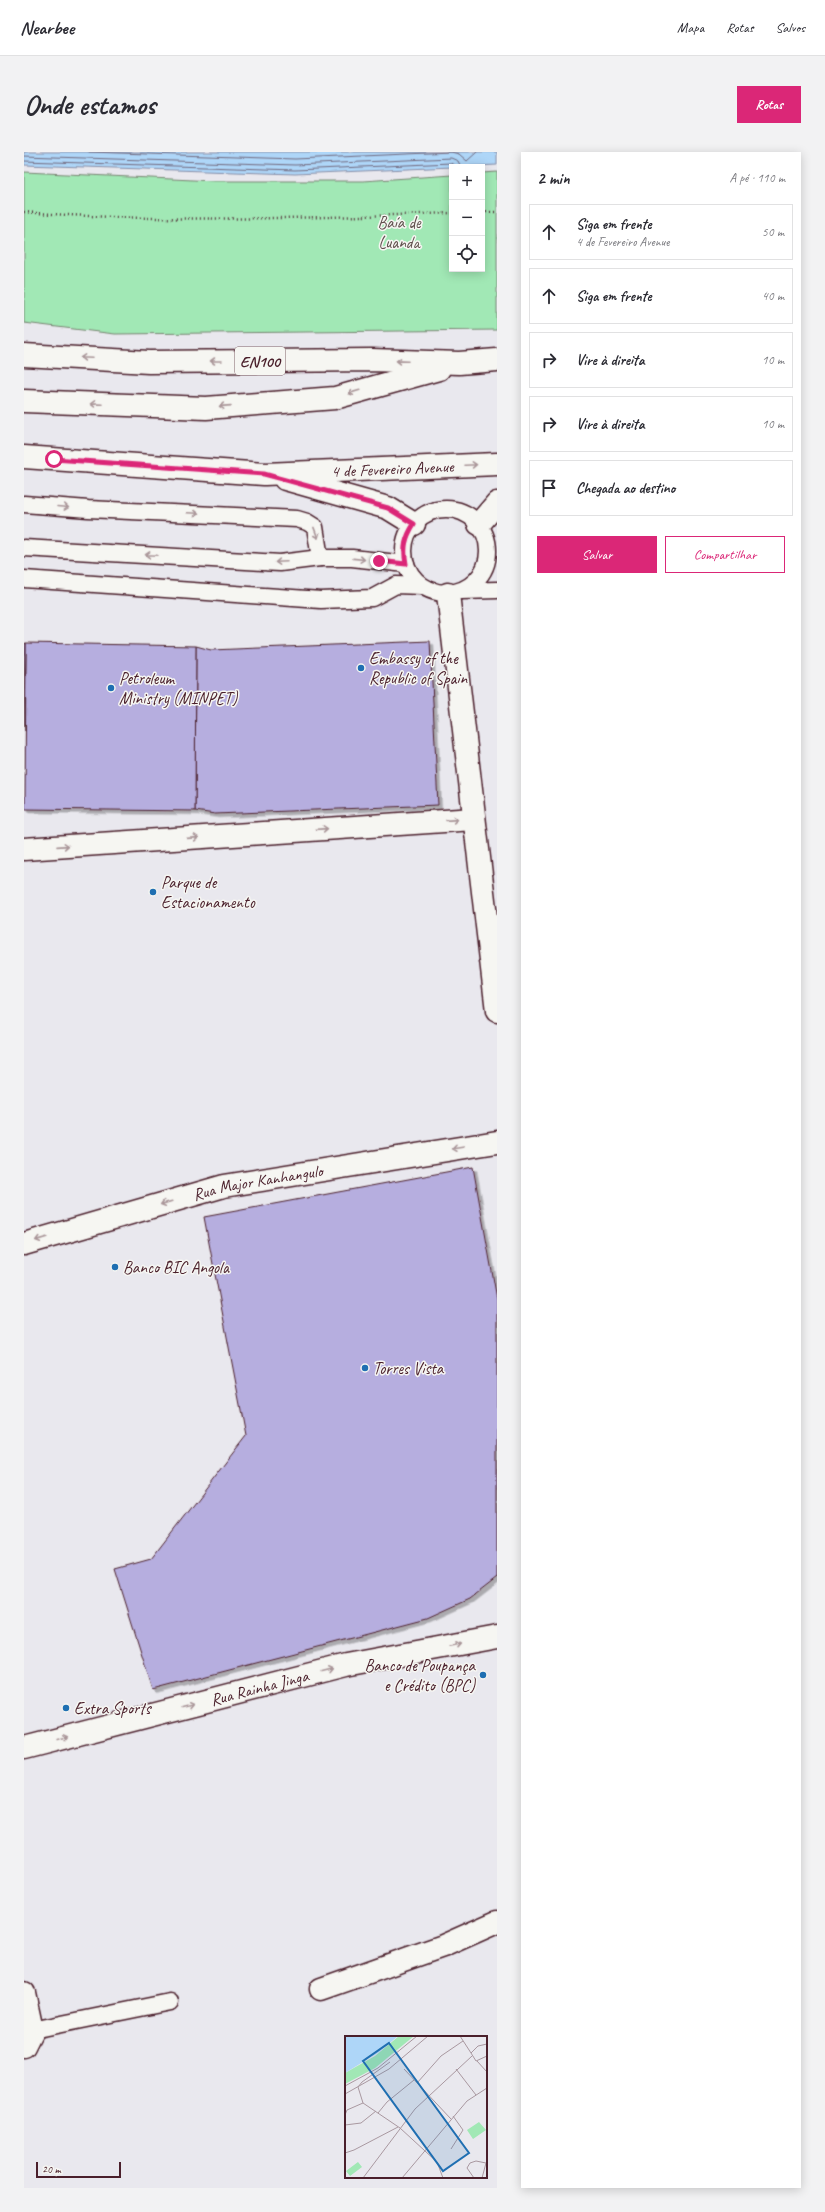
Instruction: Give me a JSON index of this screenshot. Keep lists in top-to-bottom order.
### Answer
{
  "streets": {
    "street": [
      "EN100",
      "4 de Fevereiro Avenue",
      "Rua Major Kanhangulo",
      "Rua Rainha Jinga"
    ]
  },
  "one_way": ["Rua Major Kanhangulo", "Rua Rainha Jinga"],
  "parks": ["Baía de Luanda"],
  "places": [
    "Embassy of the Republic of Spain",
    "Petroleum Ministry (MINPET)",
    "Parque de Estacionamento",
    "Banco BIC Angola",
    "Torres Vista",
    "Banco de Poupança e Crédito (BPC)",
    "Extra Sports"
  ],
  "scale_bar": "20 m",
  "page": {
    "header": "Nearbee",
    "nav": ["Mapa", "Rotas", "Salvos"],
    "buttons": [
      "Rotas",
      ["Salvar", "Compartilhar"]
    ],
    "title": "Onde estamos",
    "heading": ["2 min", "A pé · 110 m"],
    "map_buttons": ["+", "−"],
    "list": [
      ["Siga em frente", "4 de Fevereiro Avenue", "50 m"],
      ["Siga em frente", "40 m"],
      ["Vire à direita", "10 m"],
      ["Vire à direita", "10 m"],
      "Chegada ao destino"
    ],
    "scale": "20 m"
  }
}
